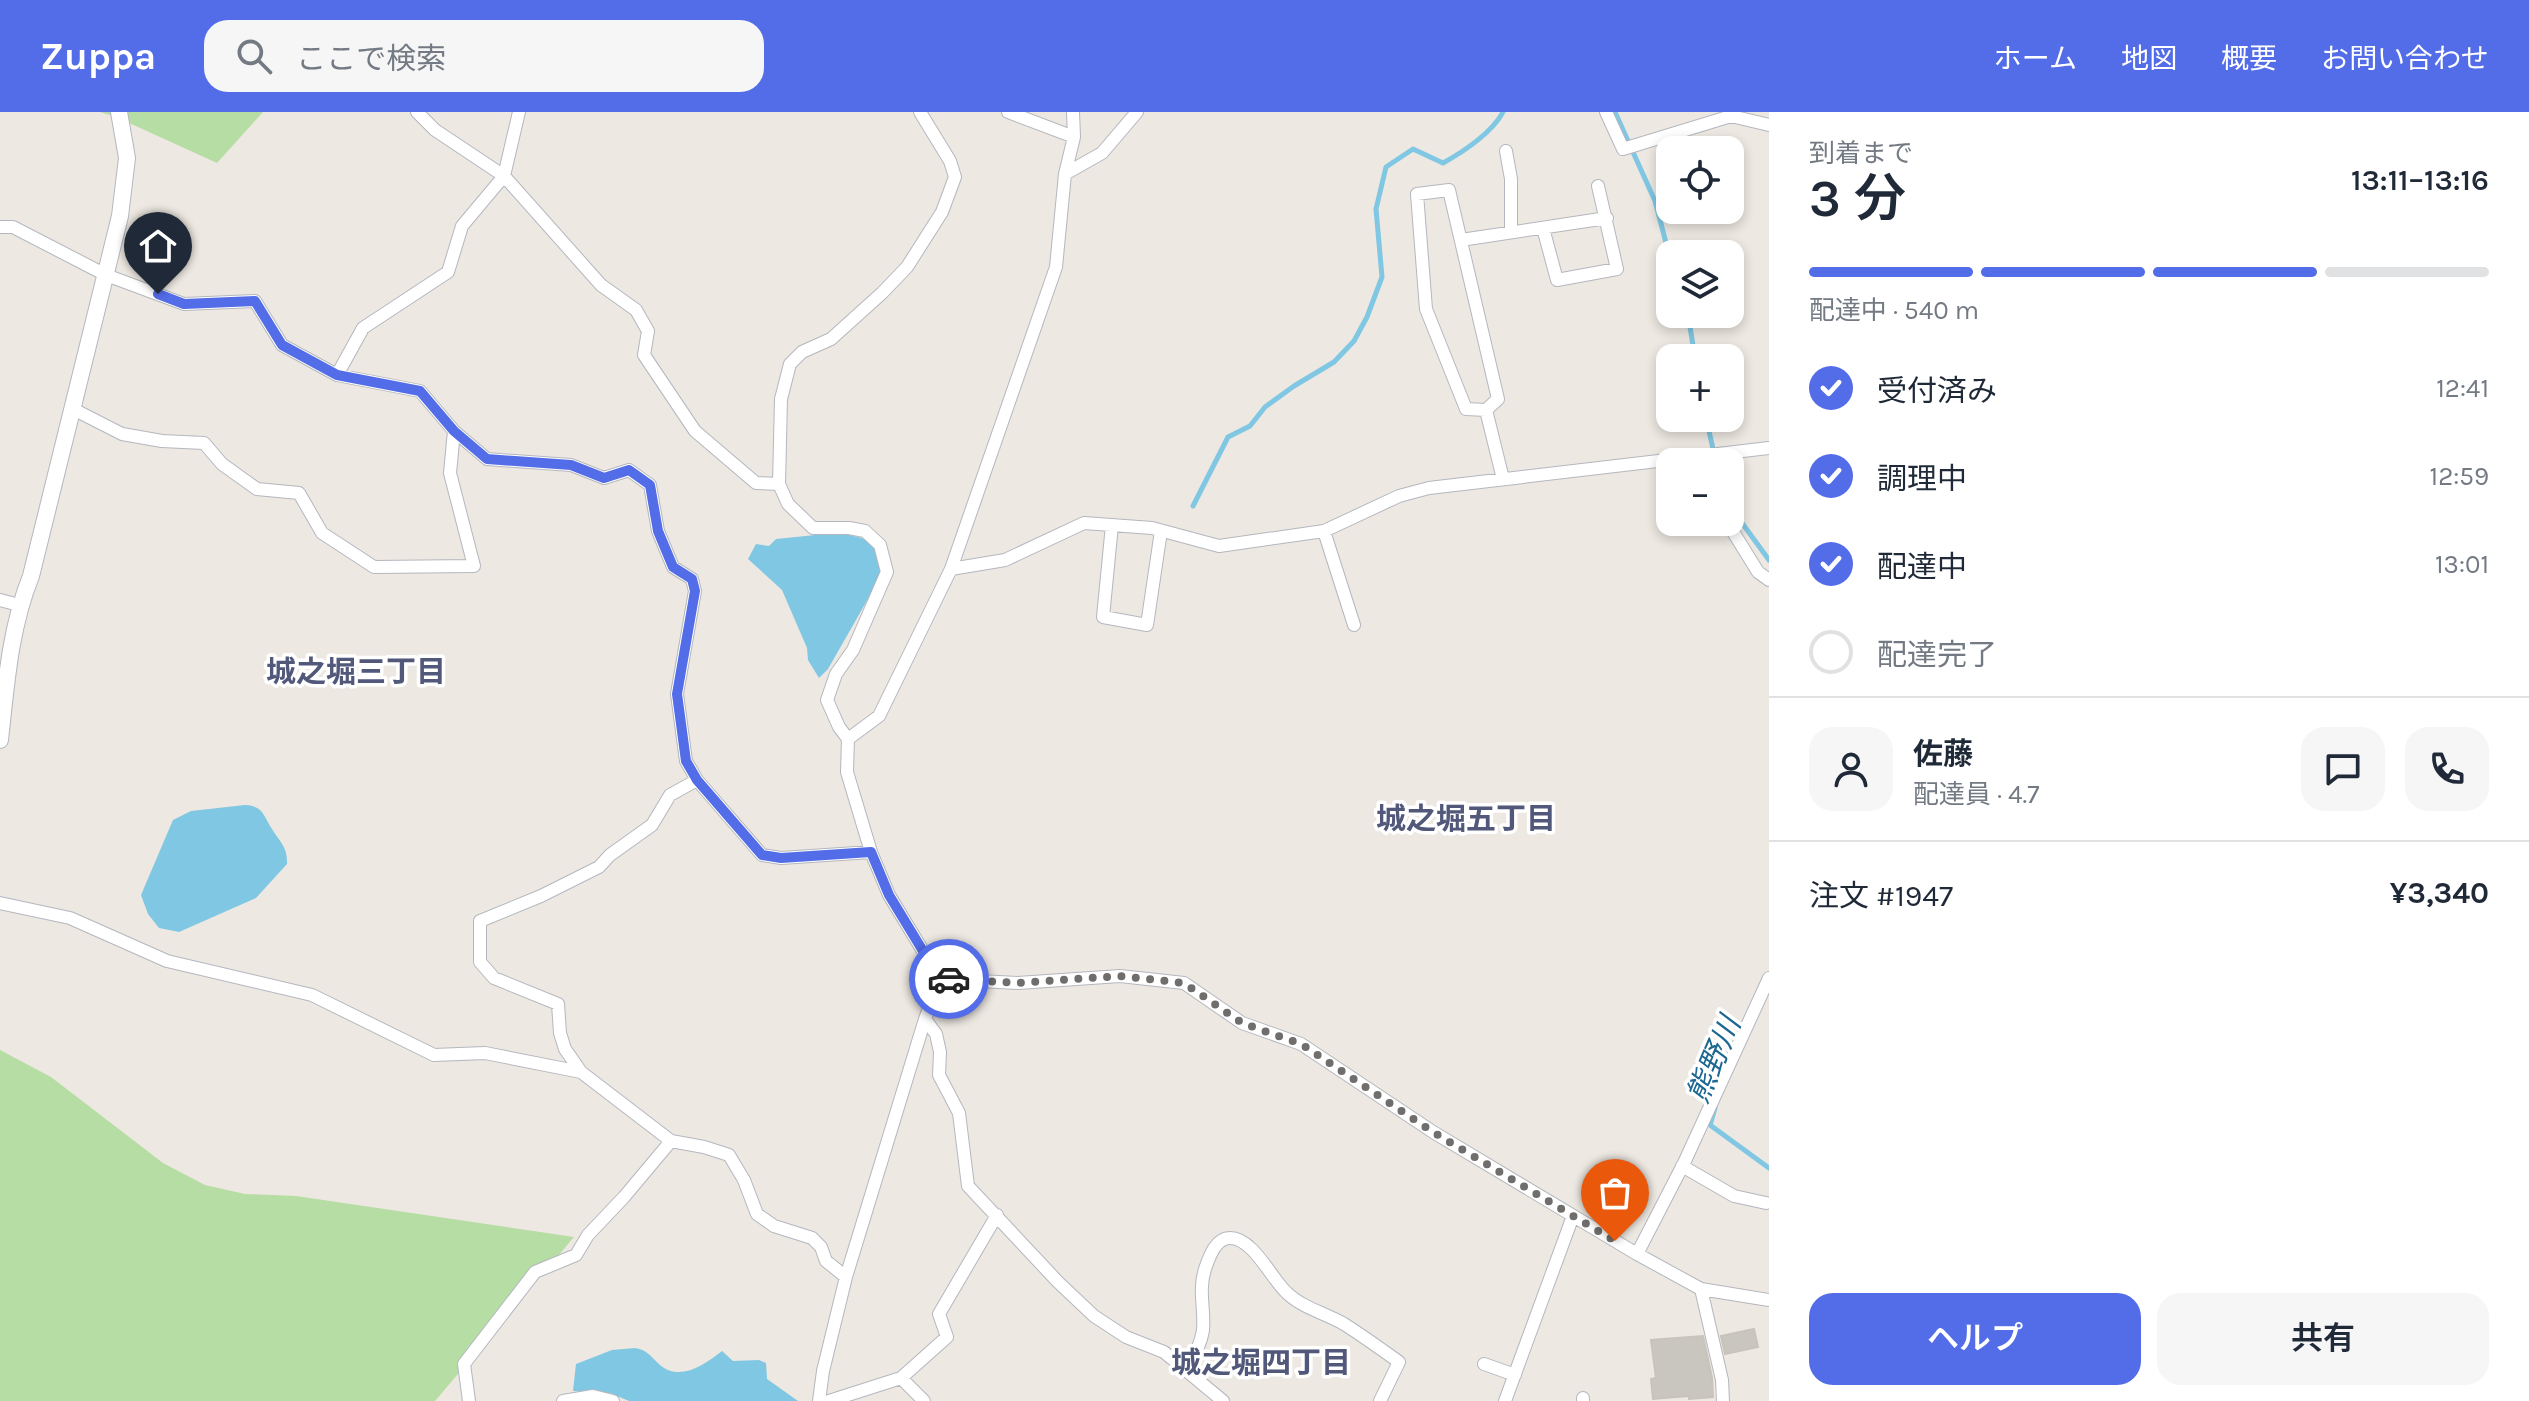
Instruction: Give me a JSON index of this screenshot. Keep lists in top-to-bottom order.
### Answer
{
  "districts": ["城之堀三丁目", "城之堀五丁目", "城之堀四丁目"],
  "water": ["熊野川"],
  "page": {
    "header": "Zuppa",
    "search": "ここで検索",
    "nav": [
      "ホーム",
      "地図",
      "概要",
      "お問い合わせ"
    ],
    "heading": ["3 分", "到着まで", "13:11–13:16"],
    "panel": [
      "佐藤",
      "配達員 · 4.7",
      "注文 #1947",
      "¥3,340"
    ],
    "map_buttons": ["+", "−"],
    "bar": "配達中 · 540 m",
    "list": [
      ["受付済み", "12:41"],
      ["調理中", "12:59"],
      ["配達中", "13:01"],
      "配達完了"
    ],
    "buttons": ["ヘルプ", "共有"]
  }
}
